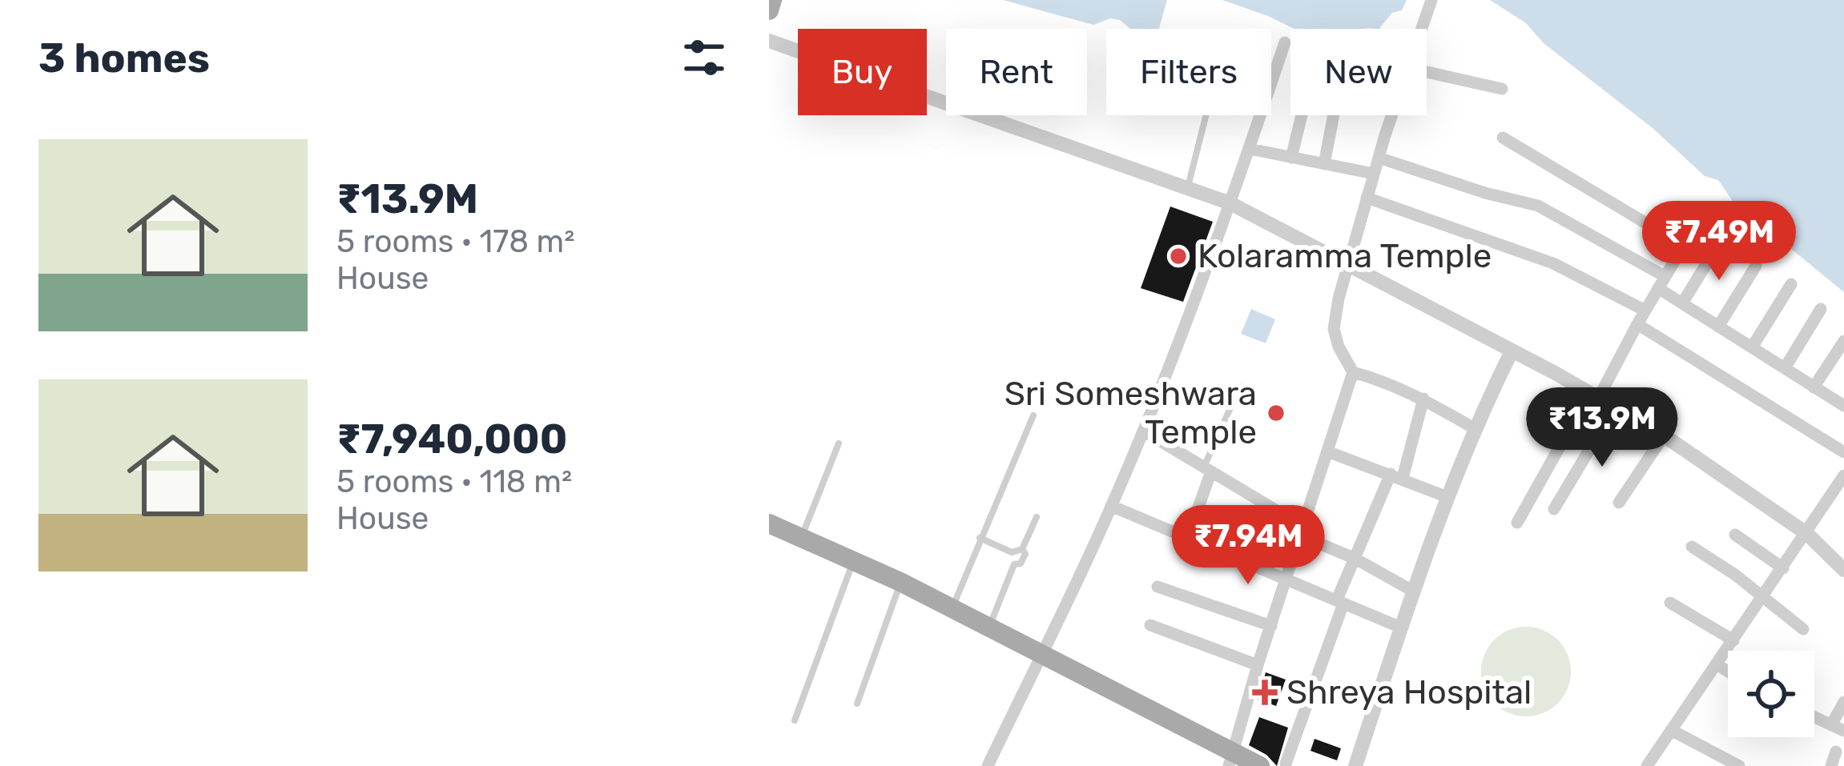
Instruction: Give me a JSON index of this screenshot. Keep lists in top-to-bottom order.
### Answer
{
  "places": {
    "other": ["Kolaramma Temple", "Sri Someshwara Temple"],
    "health": ["Shreya Hospital"]
  },
  "page": {
    "heading": "3 homes",
    "chip": [
      "Buy",
      "Rent",
      "Filters",
      "New"
    ],
    "list": [
      {
        "name": "₹13.9M",
        "note": "5 rooms · 178 m² · House"
      },
      {
        "name": "₹7,940,000",
        "note": "5 rooms · 118 m² · House"
      }
    ],
    "price": ["₹7.49M", "₹13.9M", "₹7.94M"]
  }
}
